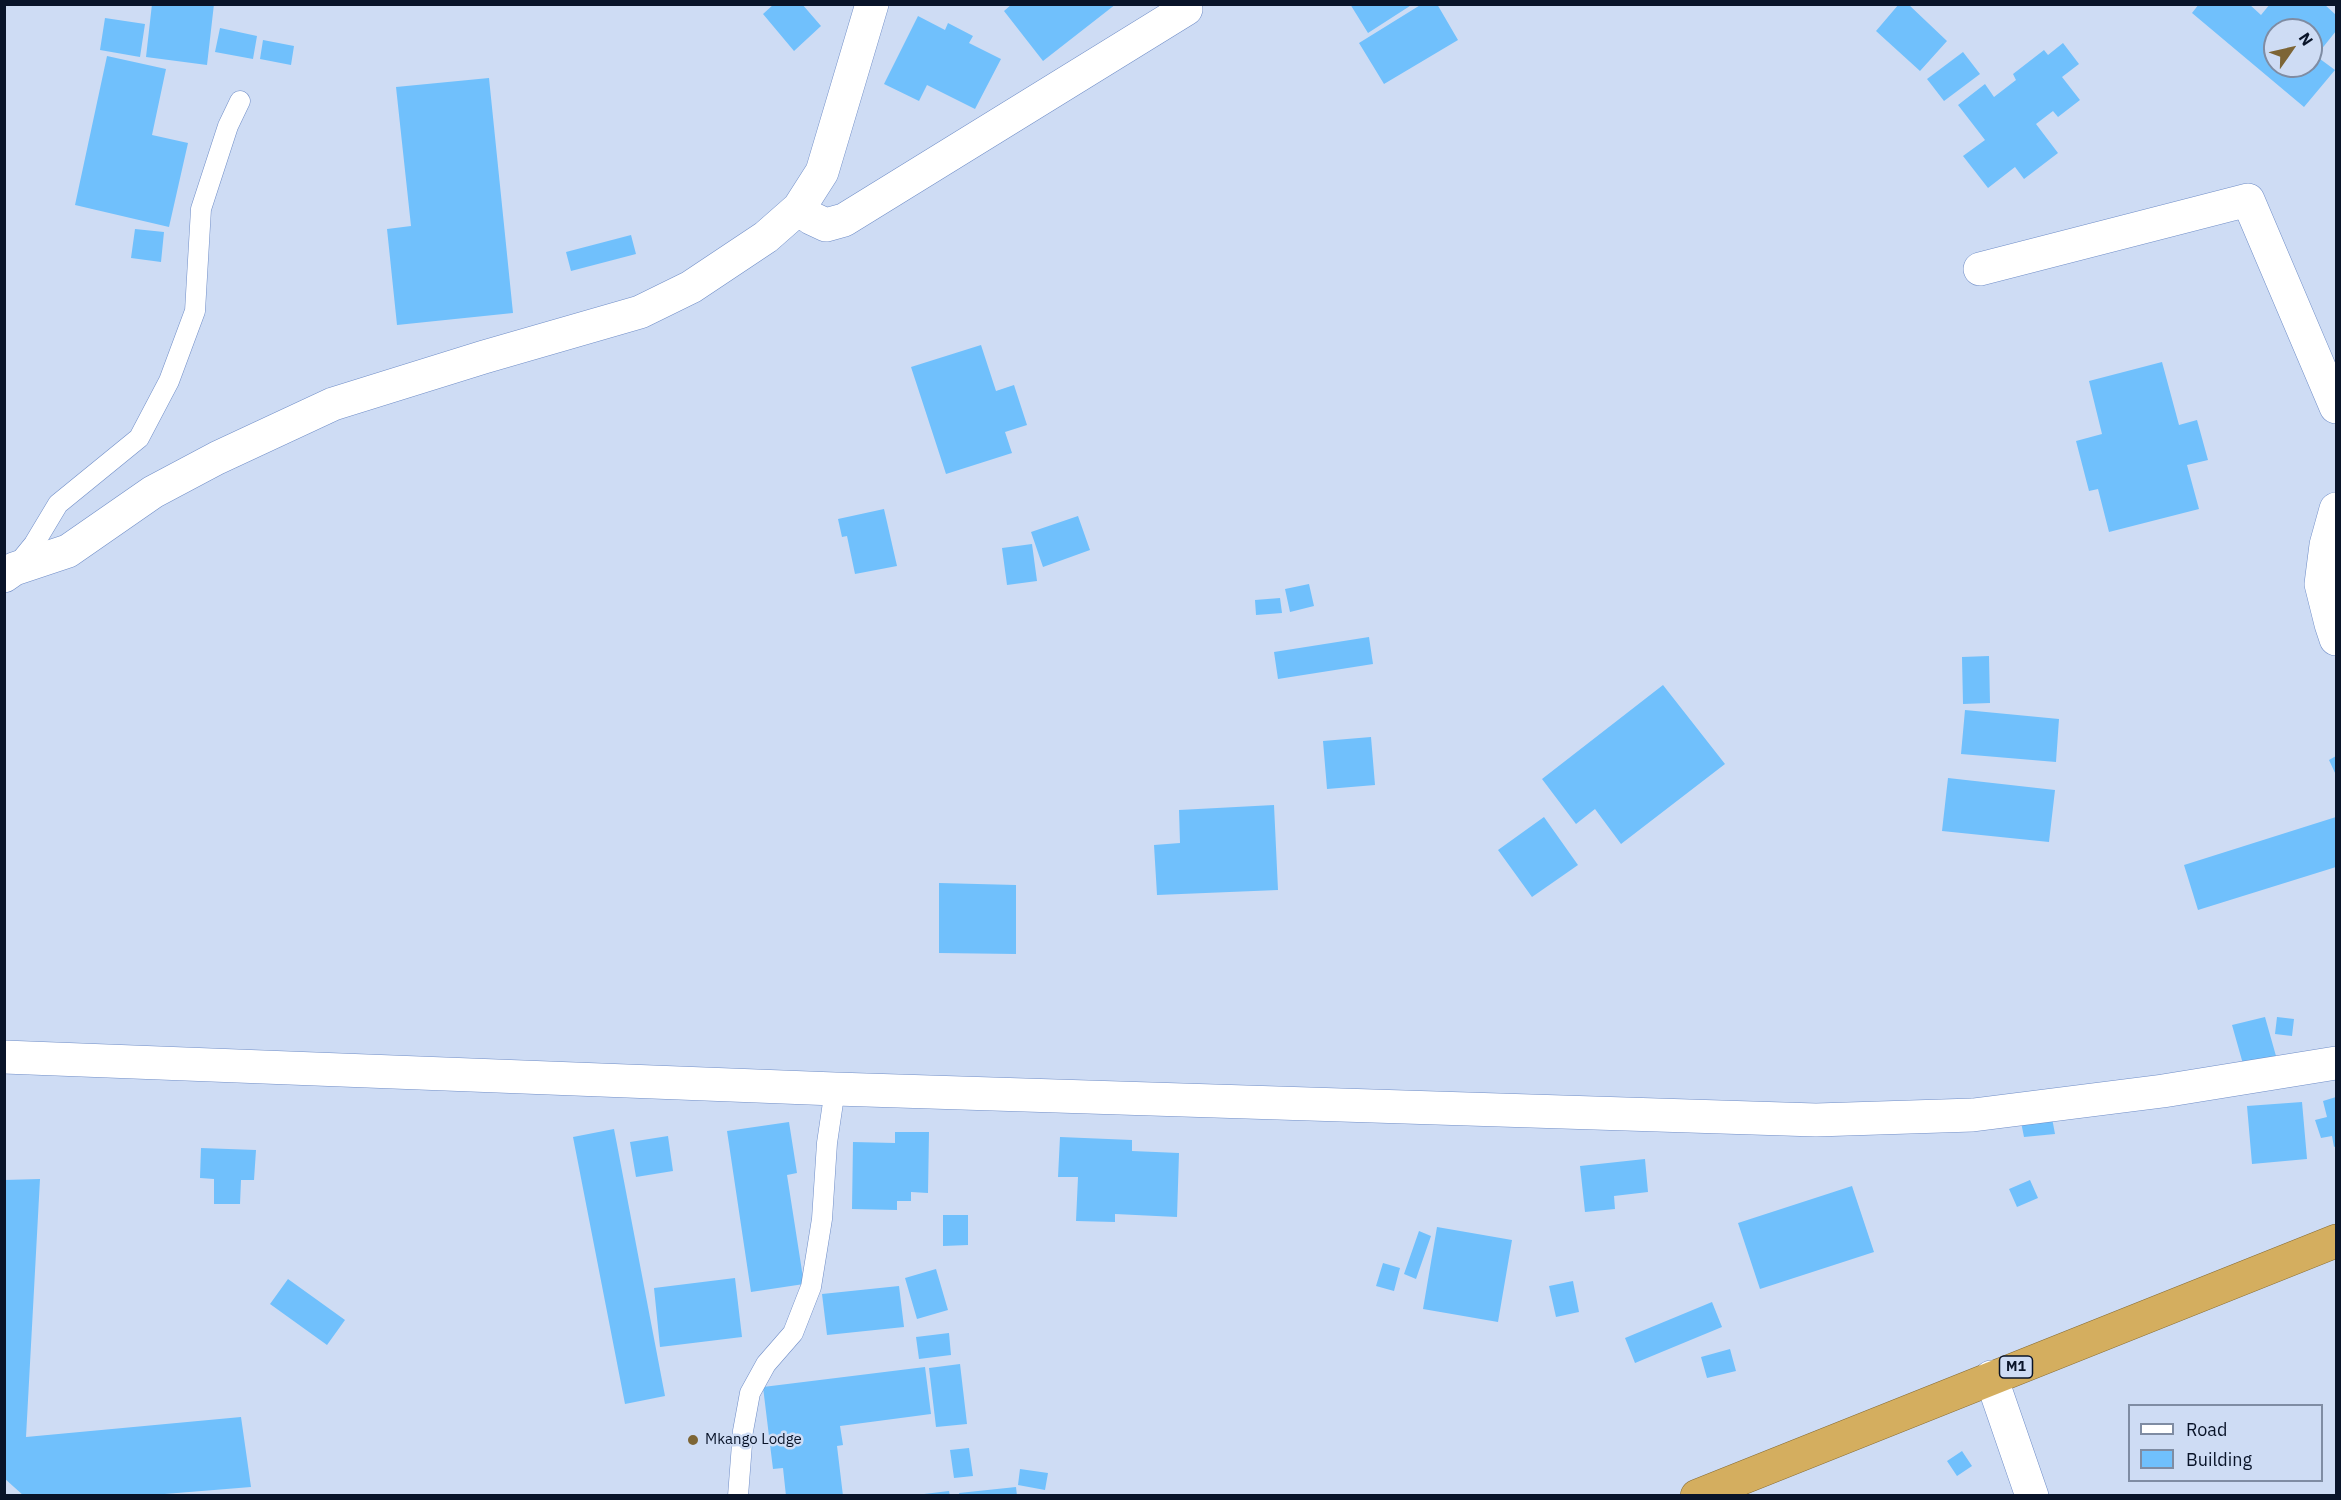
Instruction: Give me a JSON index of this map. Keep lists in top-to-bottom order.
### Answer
{
  "streets": {
    "highway": ["M1"]
  },
  "places": ["Mkango Lodge"],
  "legend": ["Road", "Building"],
  "north": "top right"
}
